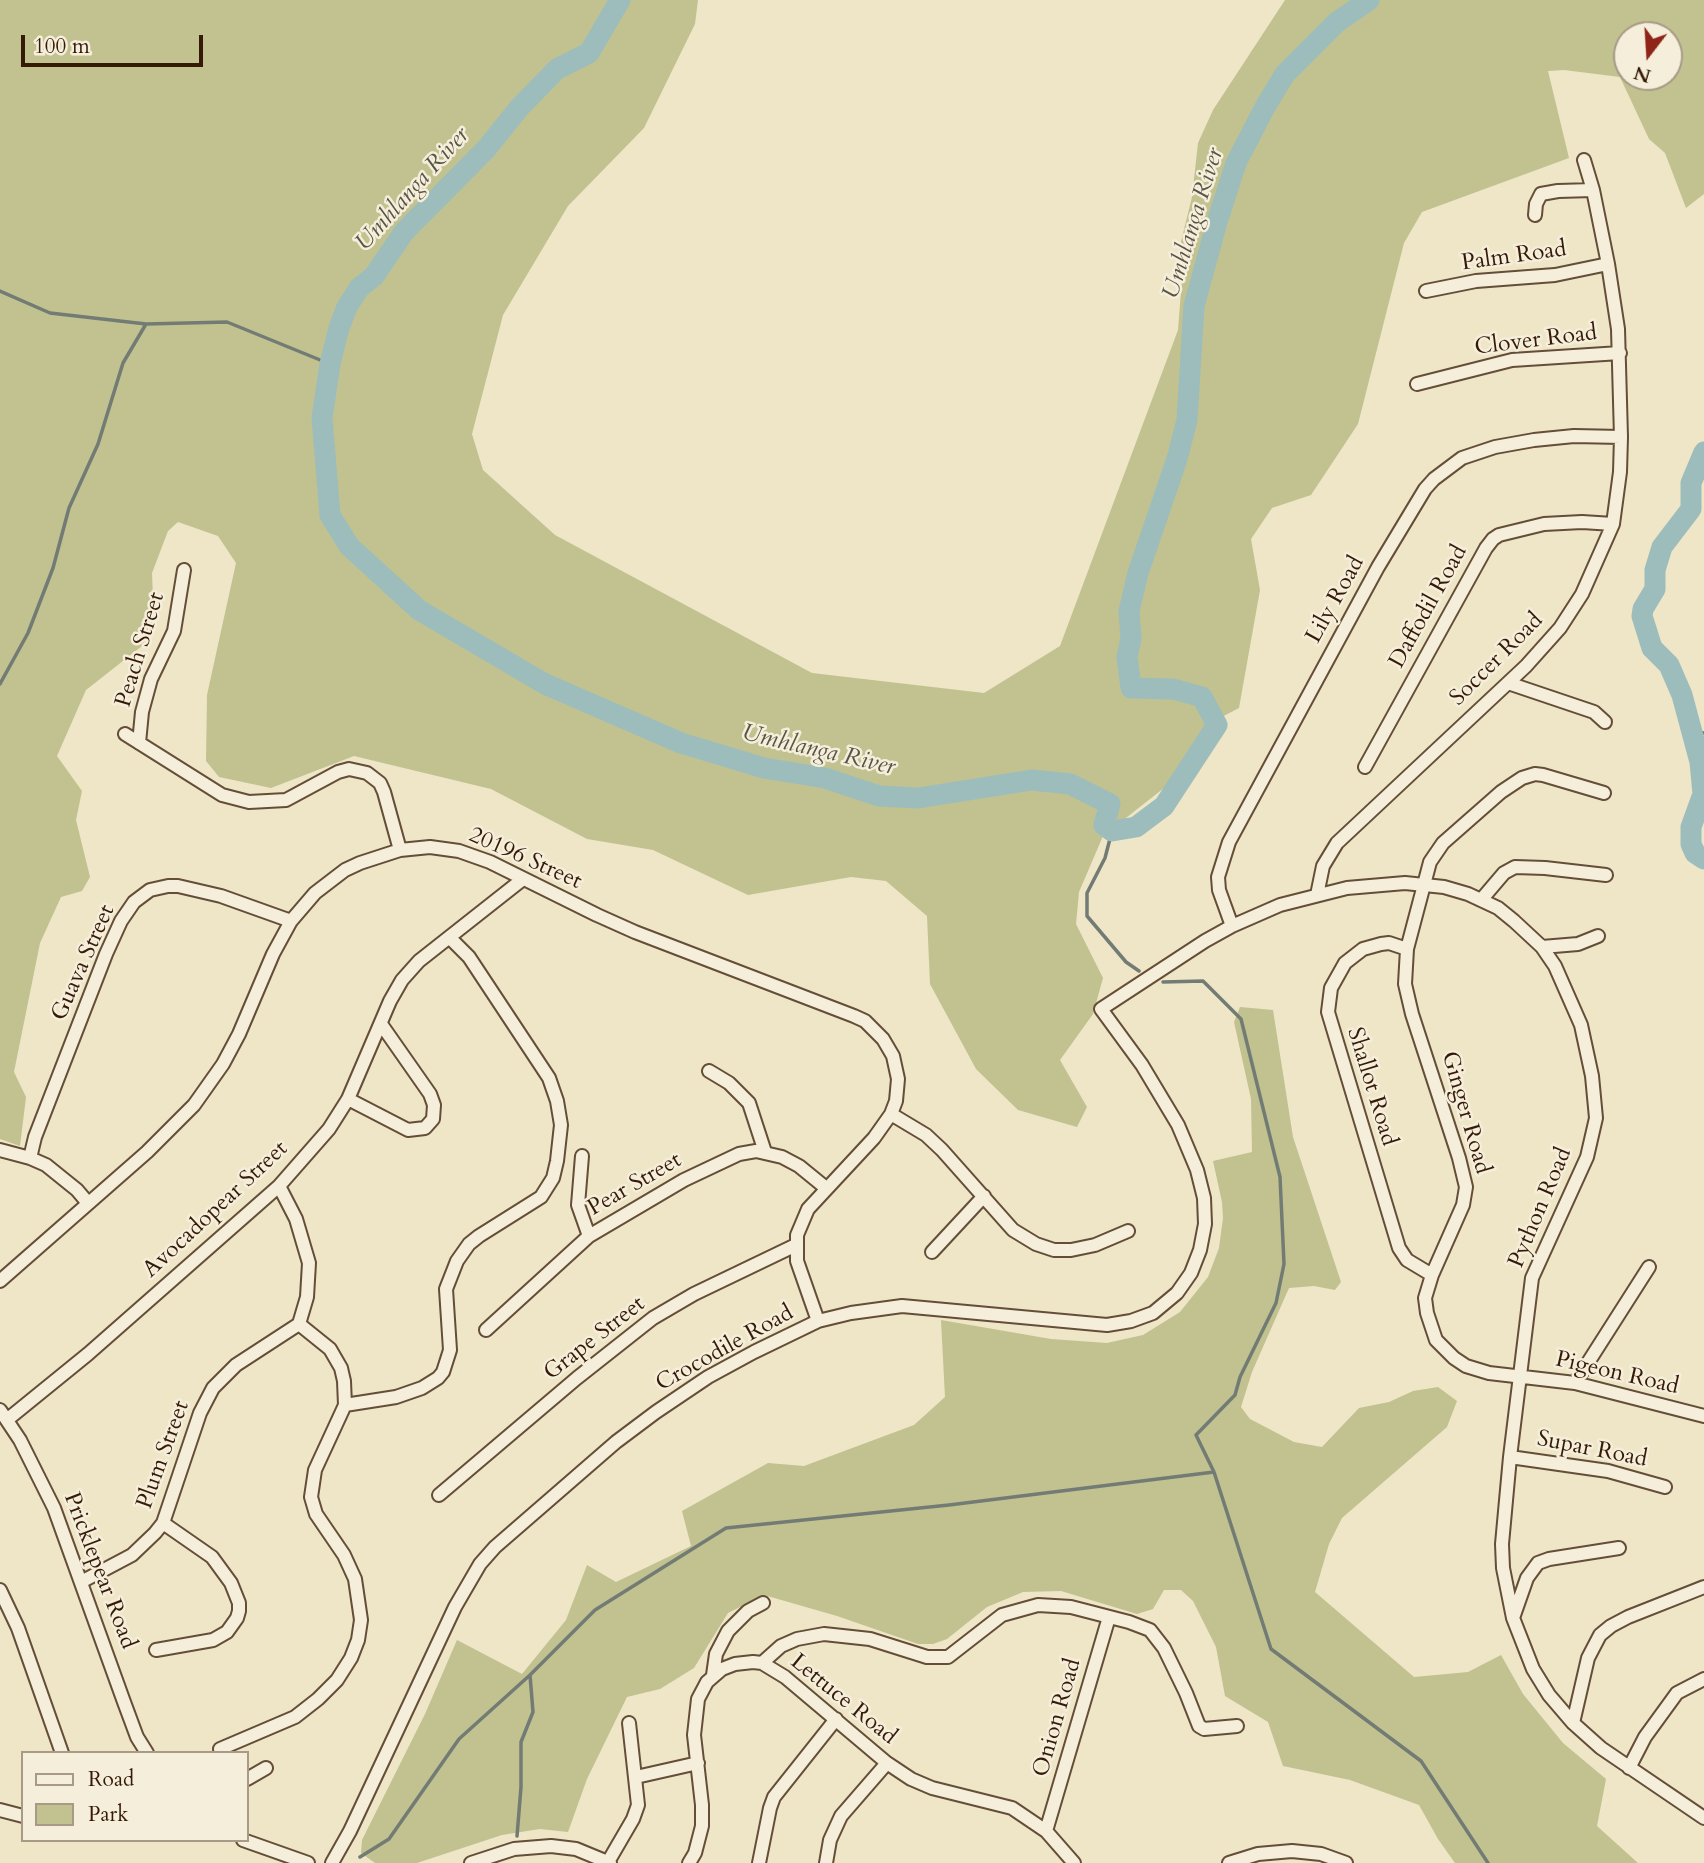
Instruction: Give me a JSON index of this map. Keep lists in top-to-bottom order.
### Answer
{
  "streets": {
    "street": [
      "Palm Road",
      "Clover Road",
      "Lily Road",
      "Daffodil Road",
      "Peach Street",
      "Soccer Road",
      "20196 Street",
      "Guava Street",
      "Shallot Road",
      "Ginger Road",
      "Pear Street",
      "Python Road",
      "Avocadopear Street",
      "Grape Street",
      "Crocodile Road",
      "Pigeon Road",
      "Supar Road",
      "Plum Street",
      "Pricklepear Road",
      "Lettuce Road",
      "Onion Road"
    ]
  },
  "crossings": [
    ["Palm Road", "Soccer Road"],
    ["Clover Road", "Soccer Road"],
    ["Lily Road", "Soccer Road"],
    ["Lily Road", "Python Road"],
    ["Daffodil Road", "Soccer Road"],
    ["Peach Street", "20196 Street"],
    ["Soccer Road", "Python Road"],
    ["20196 Street", "Guava Street"],
    ["20196 Street", "Avocadopear Street"],
    ["20196 Street", "Grape Street"],
    ["Shallot Road", "Ginger Road"],
    ["Ginger Road", "Python Road"],
    ["Ginger Road", "Pigeon Road"],
    ["Python Road", "Crocodile Road"],
    ["Python Road", "Pigeon Road"],
    ["Python Road", "Supar Road"],
    ["Avocadopear Street", "Pricklepear Road"],
    ["Plum Street", "Pricklepear Road"],
    ["Lettuce Road", "Onion Road"]
  ],
  "water": ["Umhlanga River"],
  "legend": ["Road", "Park"],
  "scale_bar": "100 m",
  "north": "bottom"
}
